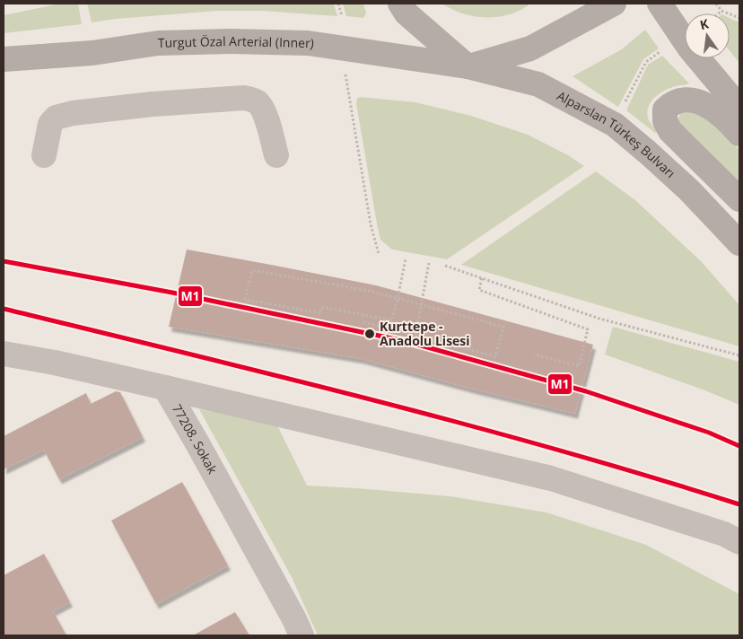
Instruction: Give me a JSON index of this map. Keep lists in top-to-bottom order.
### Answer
{
  "streets": {
    "main road": ["Turgut Özal Arterial (Inner)", "Alparslan Türkeş Bulvarı"],
    "street": ["77208. Sokak"]
  },
  "crossings": [
    ["Turgut Özal Arterial (Inner)", "Alparslan Türkeş Bulvarı"]
  ],
  "places": ["Kurttepe - Anadolu Lisesi"],
  "lines": ["transit line M1"],
  "north": "top"
}
